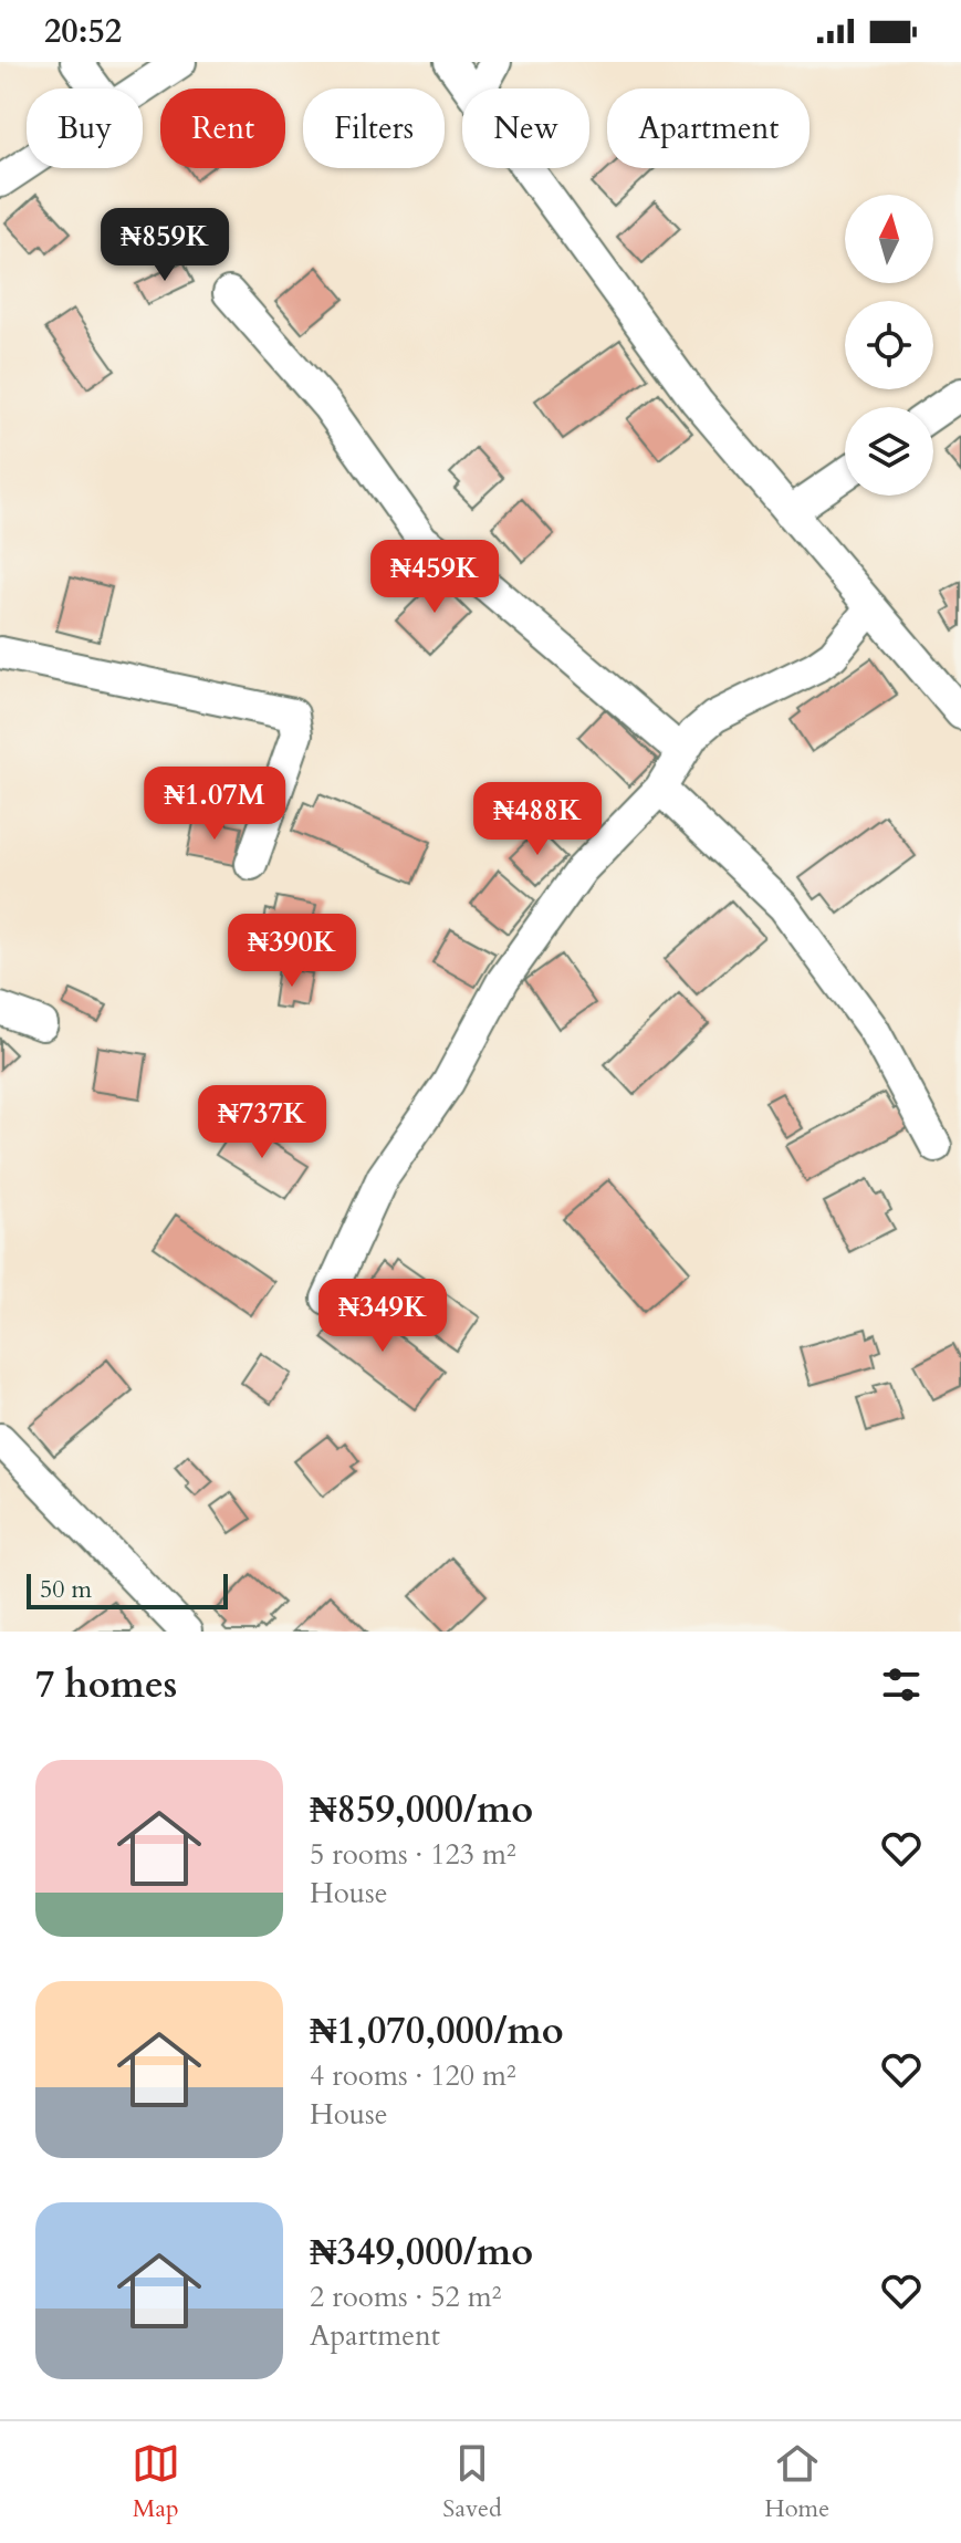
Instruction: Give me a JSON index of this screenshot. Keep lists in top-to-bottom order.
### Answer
{
  "scale_bar": "50 m",
  "north": "top",
  "page": {
    "status": "20:52",
    "chip": [
      "Buy",
      "Rent",
      "Filters",
      "New",
      "Apartment"
    ],
    "price": [
      "₦859K",
      "₦459K",
      "₦1.07M",
      "₦488K",
      "₦390K",
      "₦737K",
      "₦349K"
    ],
    "scale": "50 m",
    "heading": "7 homes",
    "list": [
      {
        "name": "₦859,000/mo",
        "note": "5 rooms · 123 m² · House"
      },
      {
        "name": "₦1,070,000/mo",
        "note": "4 rooms · 120 m² · House"
      },
      {
        "name": "₦349,000/mo",
        "note": "2 rooms · 52 m² · Apartment"
      }
    ],
    "tabs": ["Map", "Saved", "Home"]
  }
}
